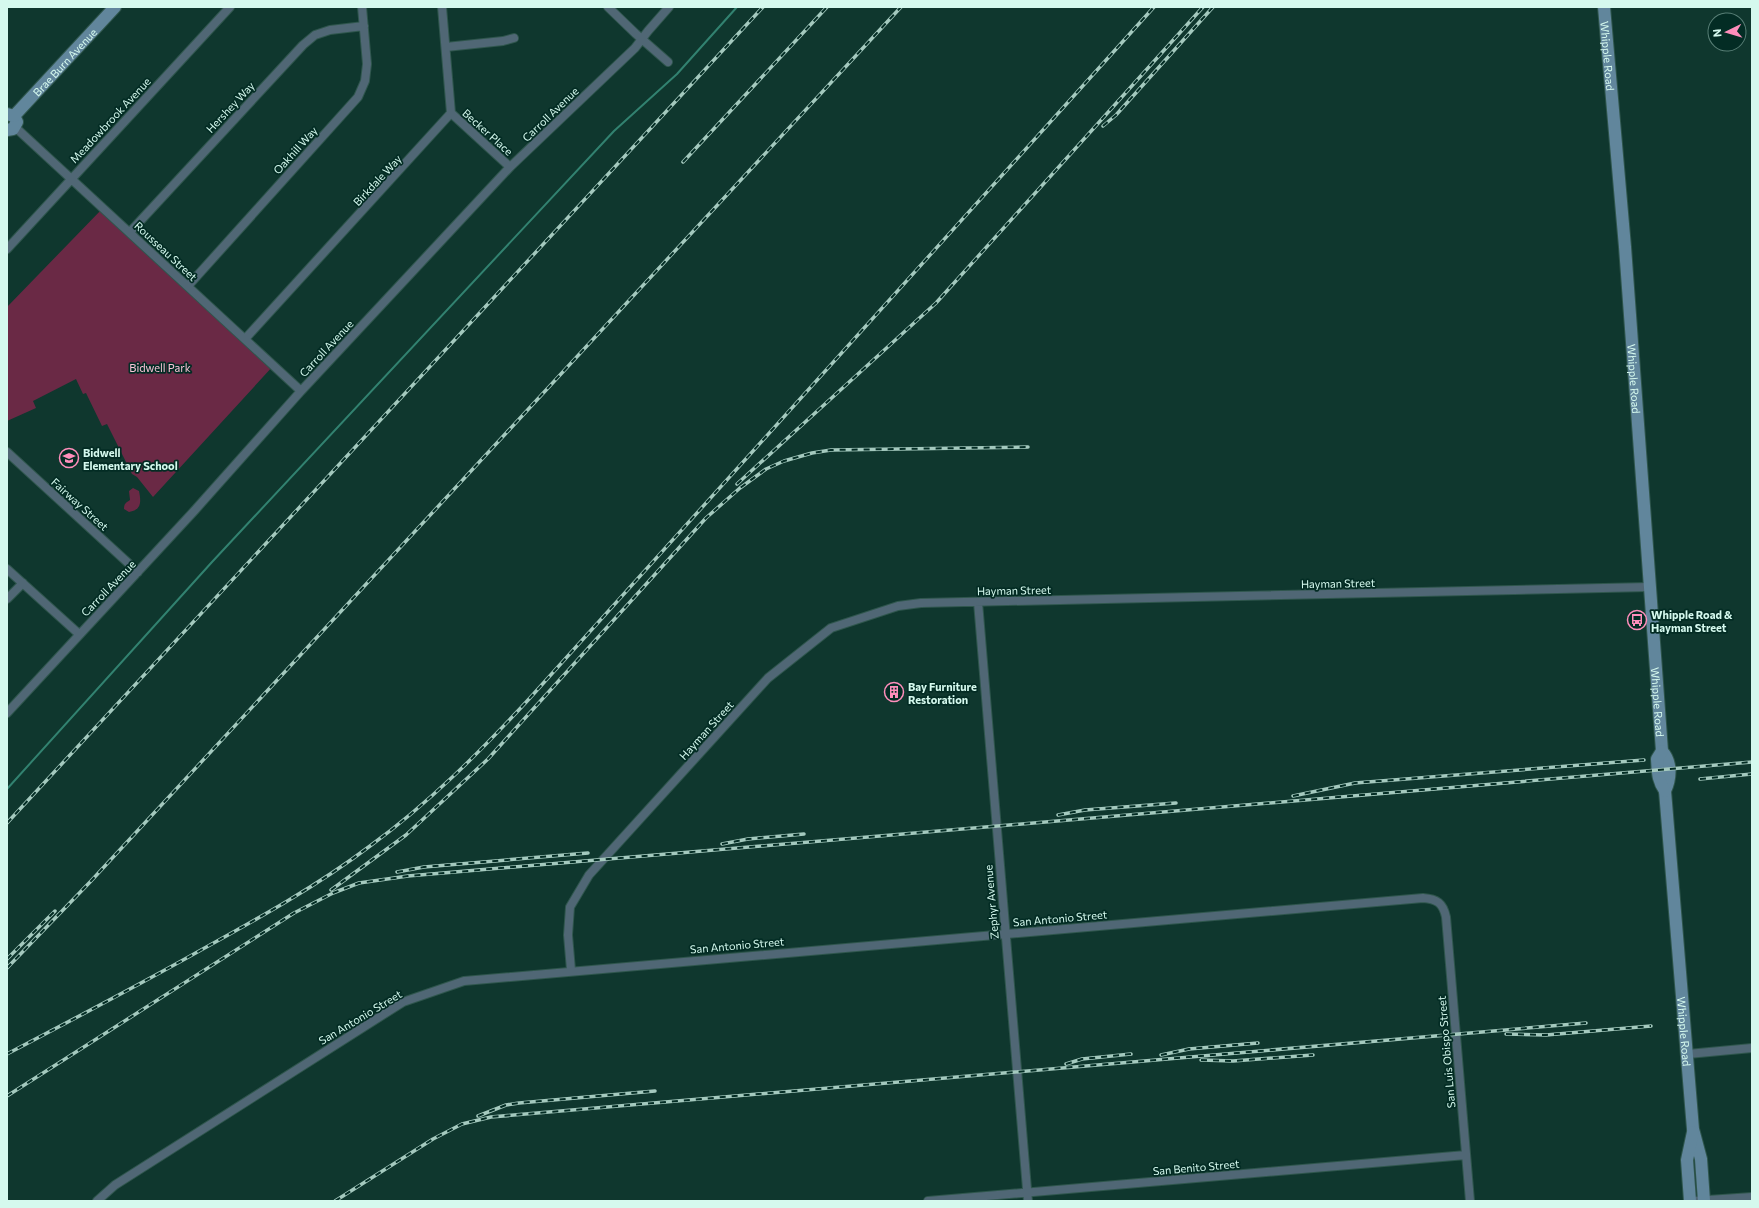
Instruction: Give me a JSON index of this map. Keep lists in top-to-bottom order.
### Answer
{
  "streets": {
    "main road": ["Whipple Road", "Brae Burn Avenue"],
    "street": [
      "Hershey Way",
      "Carroll Avenue",
      "Meadowbrook Avenue",
      "Becker Place",
      "Oakhill Way",
      "Birkdale Way",
      "Rousseau Street",
      "Fairway Street",
      "Hayman Street",
      "Zephyr Avenue",
      "San Antonio Street",
      "San Luis Obispo Street",
      "San Benito Street"
    ]
  },
  "crossings": [
    ["Whipple Road", "Hayman Street"],
    ["Brae Burn Avenue", "Rousseau Street"],
    ["Hershey Way", "Oakhill Way"],
    ["Hershey Way", "Rousseau Street"],
    ["Carroll Avenue", "Becker Place"],
    ["Carroll Avenue", "Rousseau Street"],
    ["Carroll Avenue", "Fairway Street"],
    ["Meadowbrook Avenue", "Rousseau Street"],
    ["Becker Place", "Birkdale Way"],
    ["Oakhill Way", "Rousseau Street"],
    ["Birkdale Way", "Rousseau Street"],
    ["Hayman Street", "Zephyr Avenue"],
    ["Hayman Street", "San Antonio Street"],
    ["Zephyr Avenue", "San Antonio Street"],
    ["Zephyr Avenue", "San Benito Street"],
    ["San Antonio Street", "San Luis Obispo Street"],
    ["San Luis Obispo Street", "San Benito Street"]
  ],
  "parks": ["Bidwell Park"],
  "places": {
    "school or university": ["Bidwell Elementary School"],
    "bus stop": ["Whipple Road & Hayman Street"],
    "building": ["Bay Furniture Restoration"]
  },
  "north": "left"
}
